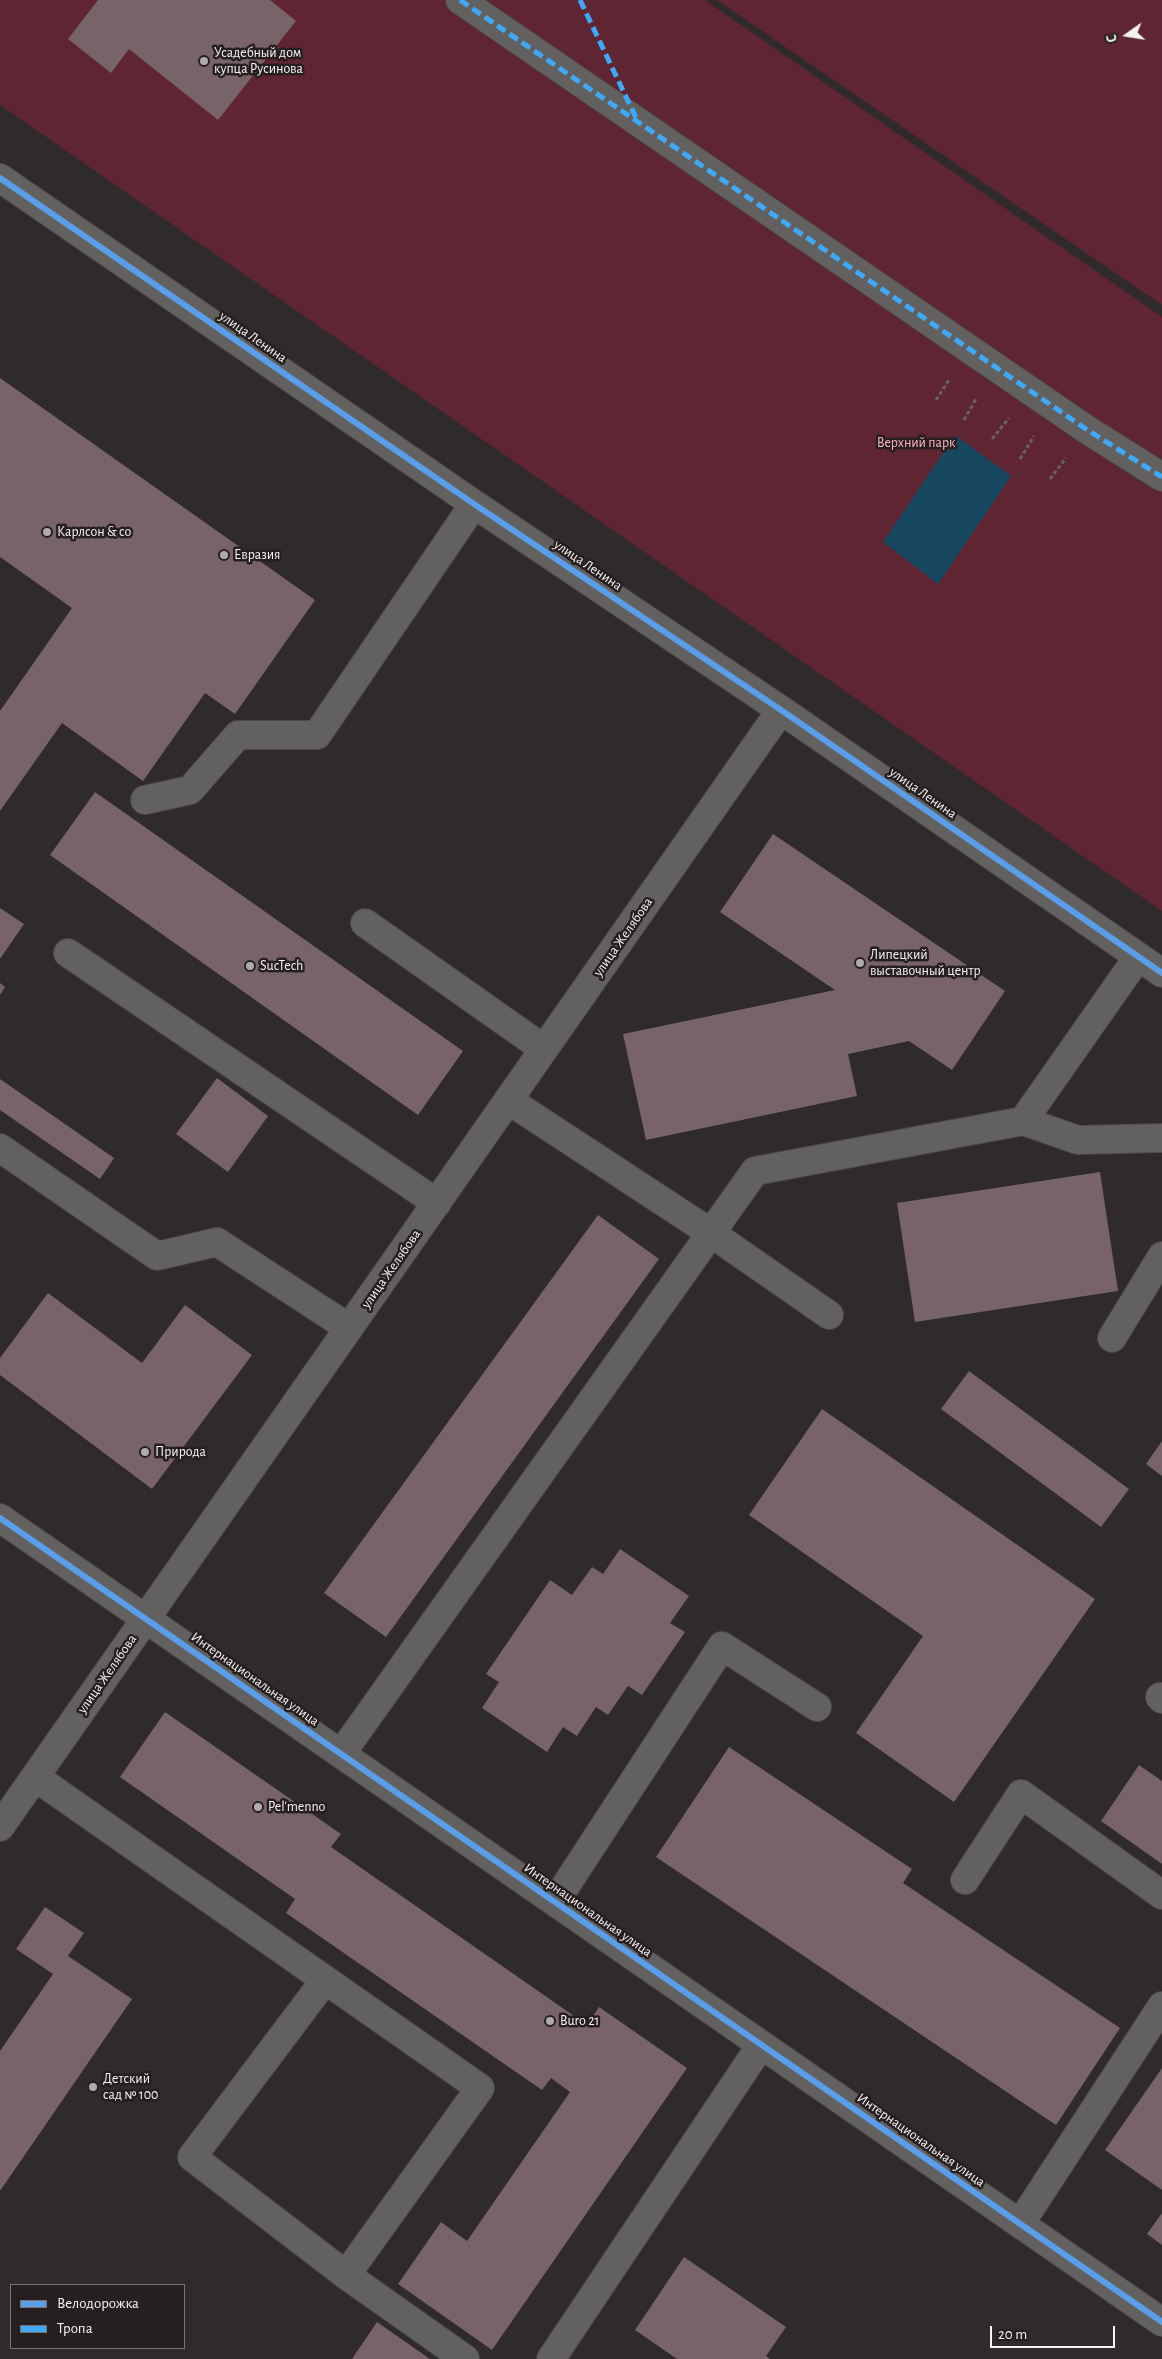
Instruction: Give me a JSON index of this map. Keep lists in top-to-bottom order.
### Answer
{
  "streets": {
    "street": ["улица Ленина", "улица Желябова", "Интернациональная улица"]
  },
  "crossings": [
    ["улица Ленина", "улица Желябова"],
    ["улица Желябова", "Интернациональная улица"]
  ],
  "parks": ["Верхний парк"],
  "places": [
    "Усадебный дом купца Русинова",
    "Карлсон & co",
    "Евразия",
    "Липецкий выставочный центр",
    "SucTech",
    "Природа",
    "Pel'menno",
    "Buro 21",
    "Детский сад № 100"
  ],
  "legend": ["Велодорожка", "Тропа"],
  "scale_bar": "20 m",
  "north": "left"
}
